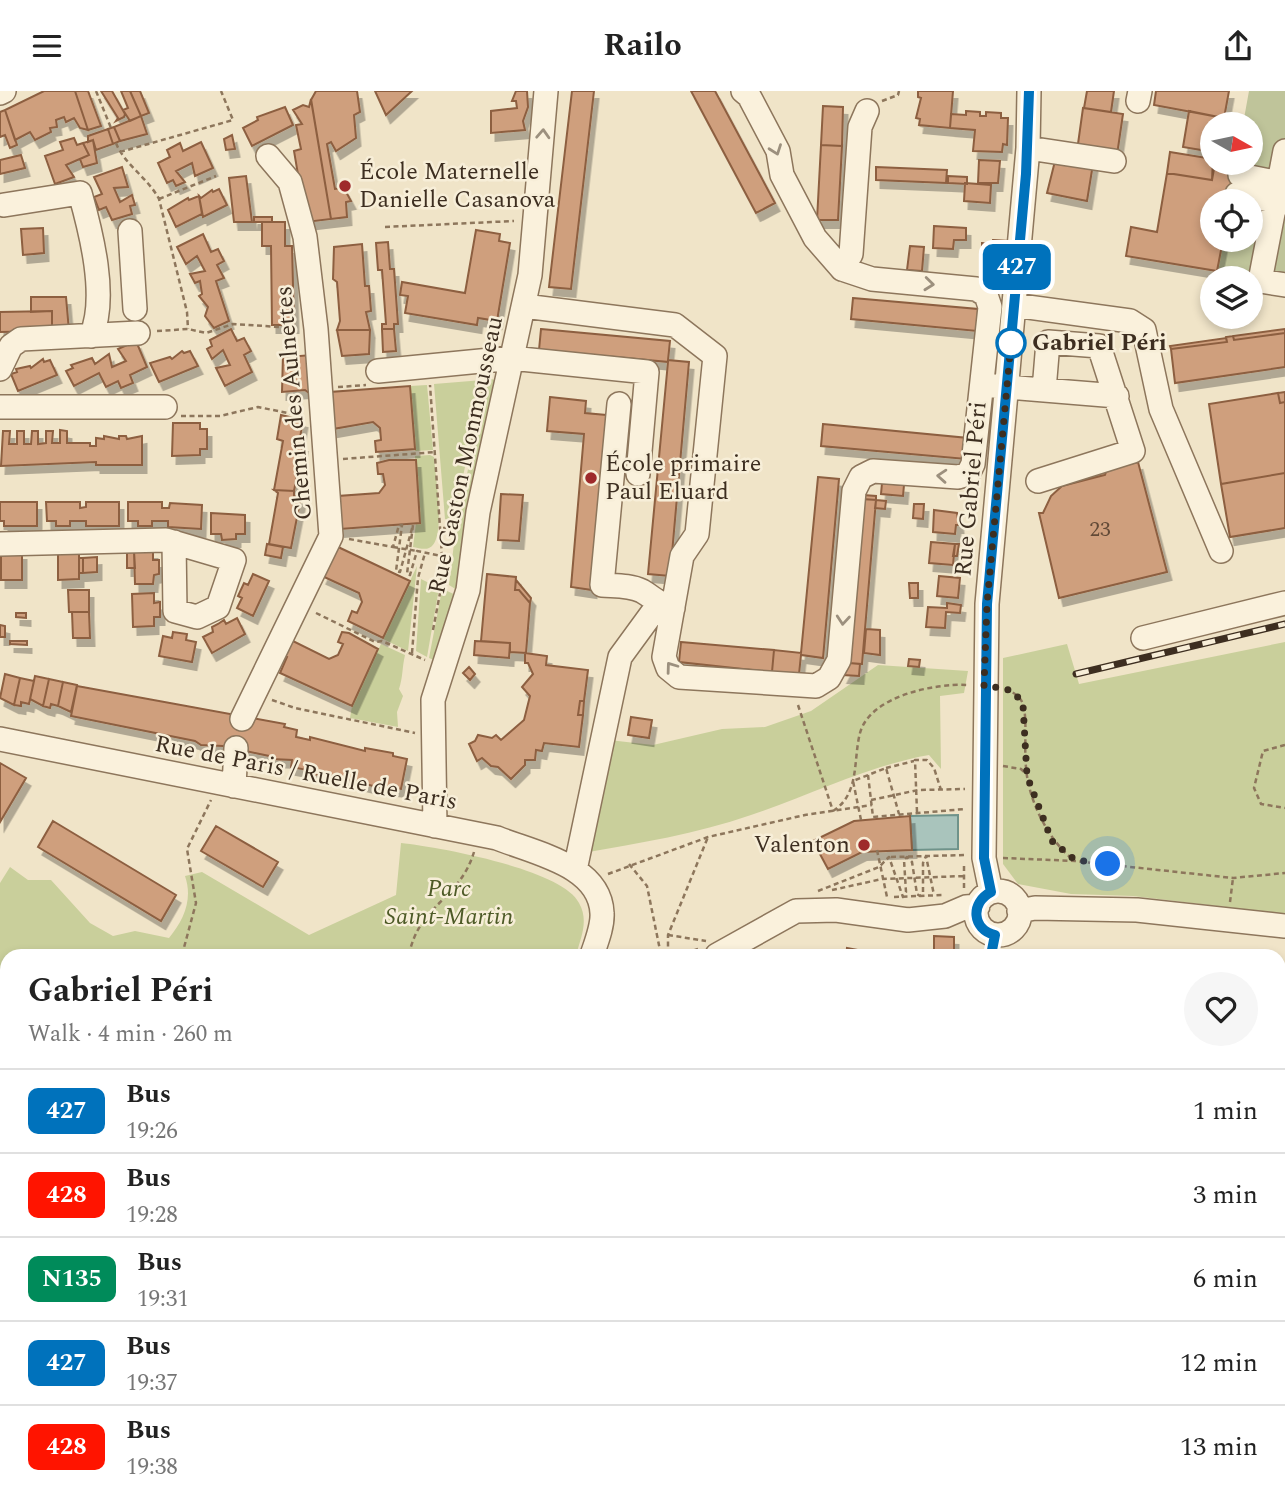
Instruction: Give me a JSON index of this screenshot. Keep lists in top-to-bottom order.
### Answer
{
  "streets": {
    "street": [
      "Chemin des Aulnettes",
      "Rue Gaston Monmousseau",
      "Rue Gabriel Péri",
      "Rue de Paris / Ruelle de Paris"
    ]
  },
  "crossings": [
    ["Rue Gaston Monmousseau", "Rue de Paris / Ruelle de Paris"]
  ],
  "parks": ["Parc Saint-Martin"],
  "places": [
    "École Maternelle Danielle Casanova",
    "Gabriel Péri",
    "École primaire Paul Eluard",
    "Valenton"
  ],
  "lines": ["bus line 427"],
  "house_numbers": ["23"],
  "north": "right",
  "page": {
    "header": "Railo",
    "on_map": "427",
    "heading": ["Gabriel Péri", "Walk · 4 min · 260 m"],
    "list": [
      {
        "mark": "427",
        "name": "Bus",
        "note": "19:26",
        "value": "1 min"
      },
      {
        "mark": "428",
        "name": "Bus",
        "note": "19:28",
        "value": "3 min"
      },
      {
        "mark": "N135",
        "name": "Bus",
        "note": "19:31",
        "value": "6 min"
      },
      {
        "mark": "427",
        "name": "Bus",
        "note": "19:37",
        "value": "12 min"
      },
      {
        "mark": "428",
        "name": "Bus",
        "note": "19:38",
        "value": "13 min"
      }
    ]
  }
}
